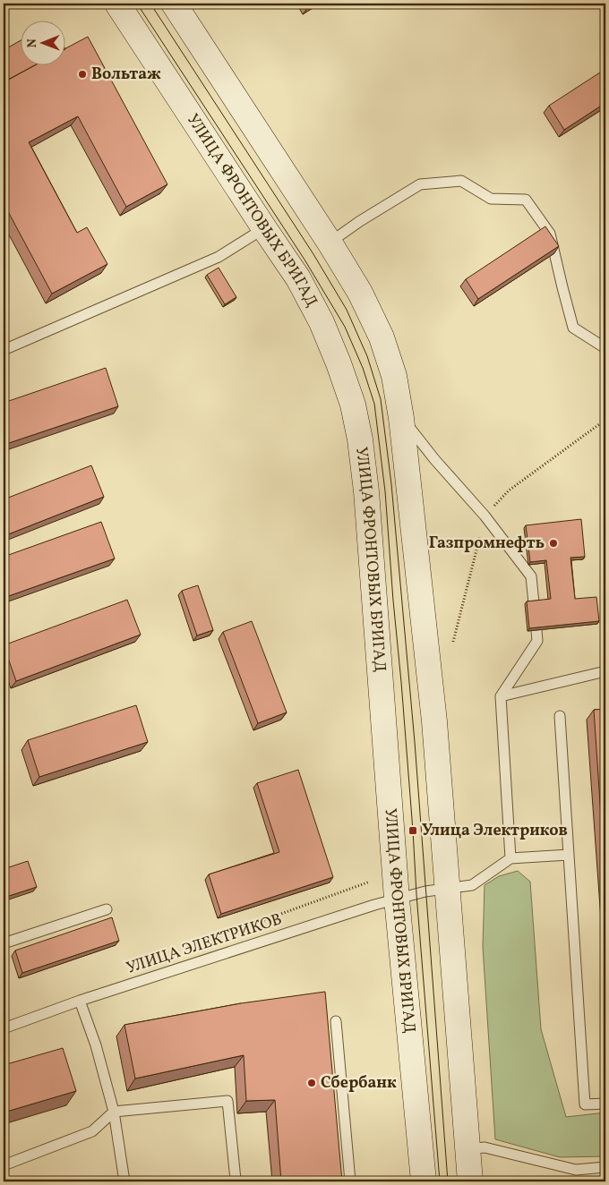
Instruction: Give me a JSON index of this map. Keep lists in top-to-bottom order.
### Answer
{
  "streets": {
    "main road": ["УЛИЦА ФРОНТОВЫХ БРИГАД"],
    "lane": ["УЛИЦА ЭЛЕКТРИКОВ"]
  },
  "crossings": [
    ["УЛИЦА ФРОНТОВЫХ БРИГАД", "УЛИЦА ЭЛЕКТРИКОВ"]
  ],
  "places": {
    "other": ["Вольтаж", "Газпромнефть", "Сбербанк"],
    "transit": ["Улица Электриков"]
  },
  "north": "left"
}
